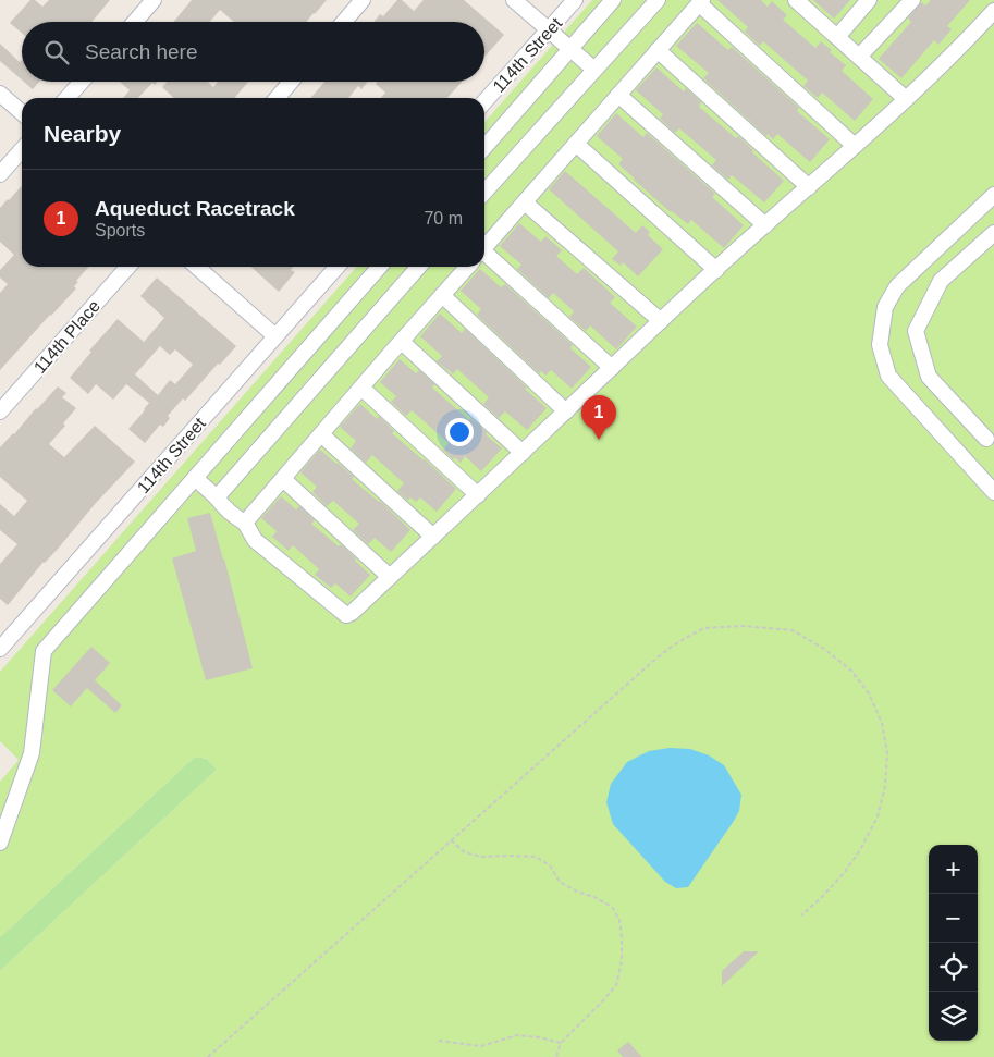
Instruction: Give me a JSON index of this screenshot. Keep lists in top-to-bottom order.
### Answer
{
  "streets": {
    "street": ["114th Street", "114th Place"]
  },
  "page": {
    "search": "Search here",
    "heading": "Nearby",
    "list": [
      {
        "mark": "1",
        "name": "Aqueduct Racetrack",
        "note": "Sports",
        "value": "70 m"
      }
    ],
    "pins": "1",
    "map_buttons": ["+", "−"]
  }
}
